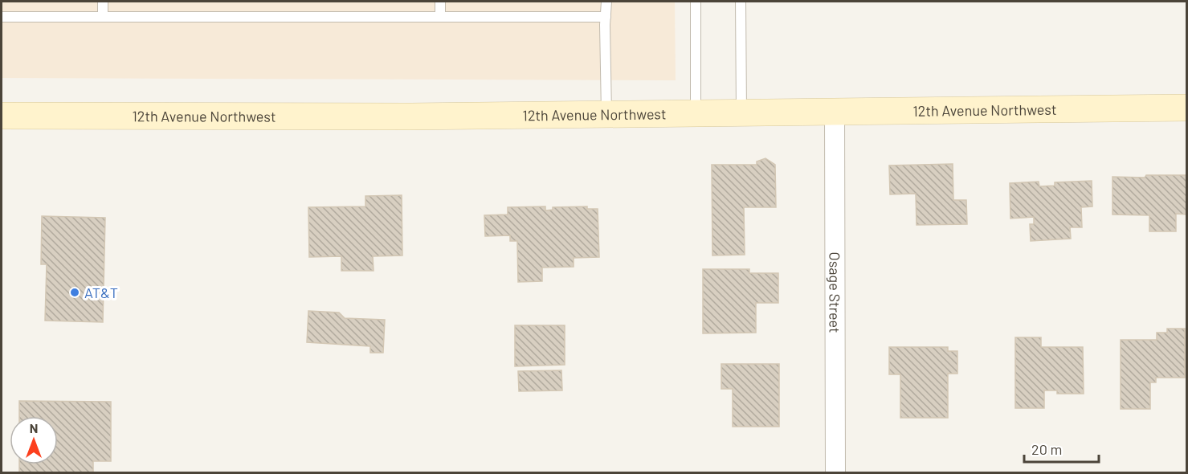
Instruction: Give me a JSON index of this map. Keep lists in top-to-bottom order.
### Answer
{
  "streets": {
    "main road": ["12th Avenue Northwest"],
    "street": ["Osage Street"]
  },
  "crossings": [
    ["12th Avenue Northwest", "Osage Street"]
  ],
  "places": ["AT&T"],
  "scale_bar": "20 m",
  "north": "top"
}
